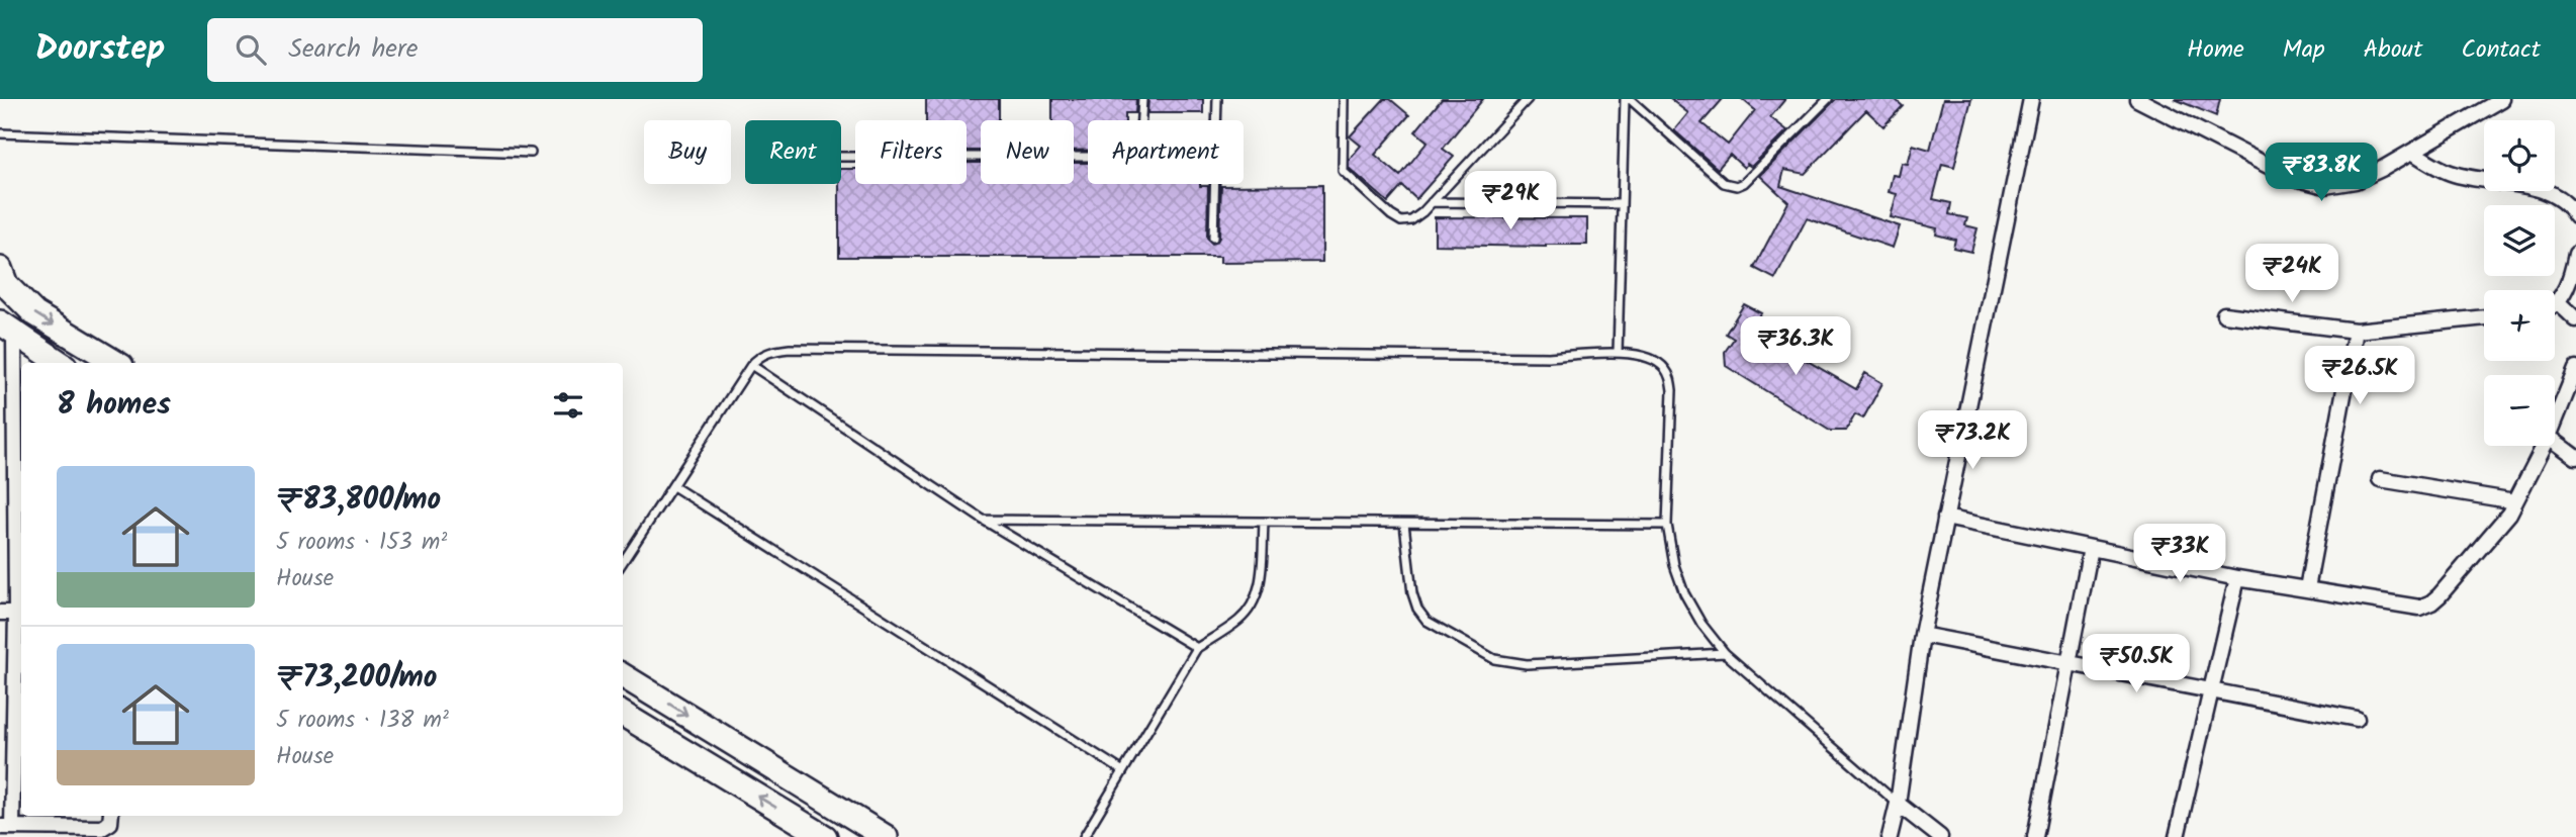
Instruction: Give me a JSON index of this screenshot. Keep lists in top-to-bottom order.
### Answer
{
  "page": {
    "header": "Doorstep",
    "search": "Search here",
    "nav": [
      "Home",
      "Map",
      "About",
      "Contact"
    ],
    "map_buttons": ["+", "−"],
    "chip": [
      "Buy",
      "Rent",
      "Filters",
      "New",
      "Apartment"
    ],
    "price": [
      "₹83.8K",
      "₹29K",
      "₹24K",
      "₹36.3K",
      "₹26.5K",
      "₹73.2K",
      "₹33K",
      "₹50.5K"
    ],
    "heading": "8 homes",
    "list": [
      {
        "name": "₹83,800/mo",
        "note": "5 rooms · 153 m² · House"
      },
      {
        "name": "₹73,200/mo",
        "note": "5 rooms · 138 m² · House"
      }
    ]
  }
}
